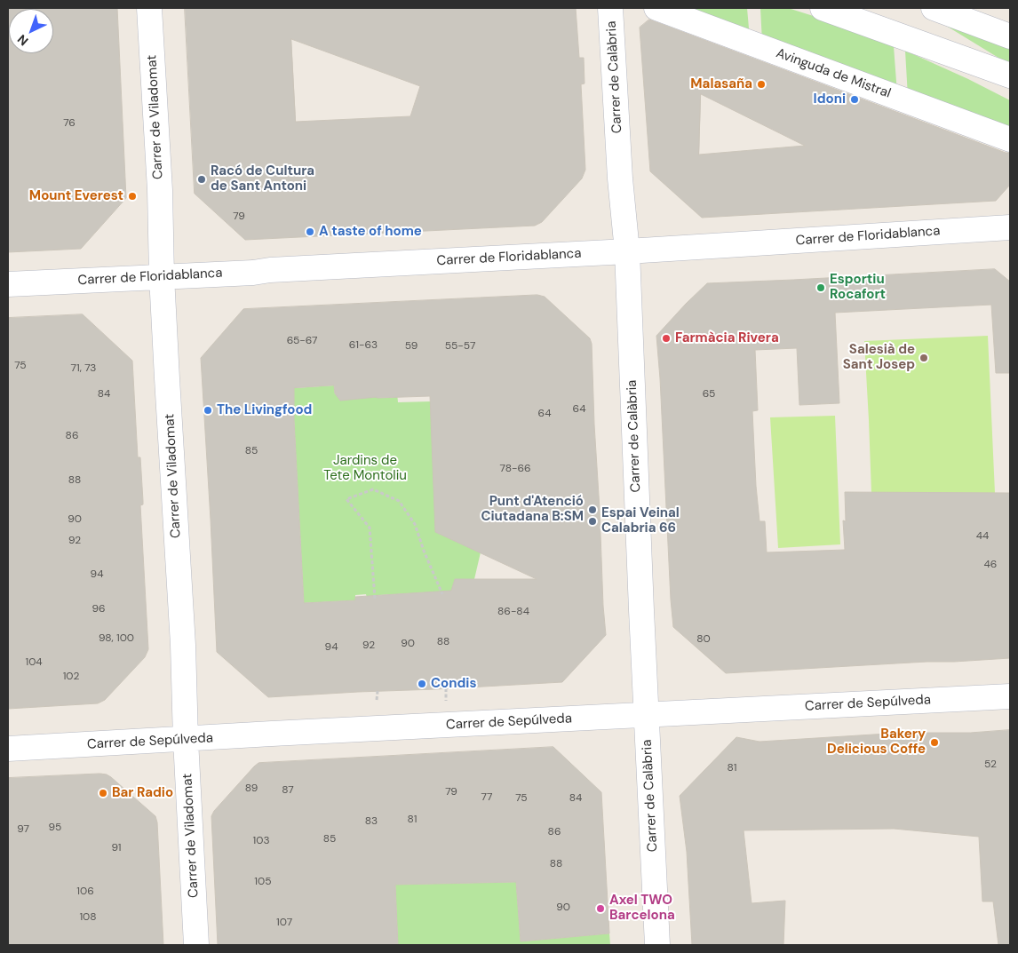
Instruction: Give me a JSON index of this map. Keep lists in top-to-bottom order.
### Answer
{
  "streets": {
    "street": [
      "Avinguda de Mistral",
      "Carrer de Calàbria",
      "Carrer de Viladomat",
      "Carrer de Floridablanca",
      "Carrer de Sepúlveda"
    ]
  },
  "crossings": [
    ["Carrer de Calàbria", "Carrer de Floridablanca"],
    ["Carrer de Calàbria", "Carrer de Sepúlveda"],
    ["Carrer de Viladomat", "Carrer de Floridablanca"],
    ["Carrer de Viladomat", "Carrer de Sepúlveda"]
  ],
  "parks": ["Jardins de Tete Montoliu"],
  "places": [
    "Malasaña",
    "Idoni",
    "Racó de Cultura de Sant Antoni",
    "Mount Everest",
    "A taste of home",
    "Esportiu Rocafort",
    "Farmàcia Rivera",
    "Salesià de Sant Josep",
    "The Livingfood",
    "Punt d'Atenció Ciutadana B:SM",
    "Espai Veinal Calabria 66",
    "Condis",
    "Bakery Delicious Coffe",
    "Bar Radio",
    "Axel TWO Barcelona"
  ],
  "house_numbers": [
    "76",
    "79",
    "65-67",
    "61-63",
    "59",
    "55-57",
    "75",
    "71, 73",
    "84",
    "65",
    "64",
    "64",
    "86",
    "85",
    "78-66",
    "88",
    "90",
    "44",
    "92",
    "46",
    "94",
    "96",
    "86-84",
    "98, 100",
    "80",
    "88",
    "90",
    "92",
    "94",
    "104",
    "102",
    "52",
    "81",
    "89",
    "87",
    "79",
    "77",
    "75",
    "84",
    "81",
    "83",
    "95",
    "97",
    "86",
    "85",
    "103",
    "91",
    "88",
    "105",
    "106",
    "90",
    "108",
    "107"
  ],
  "north": "bottom left"
}
